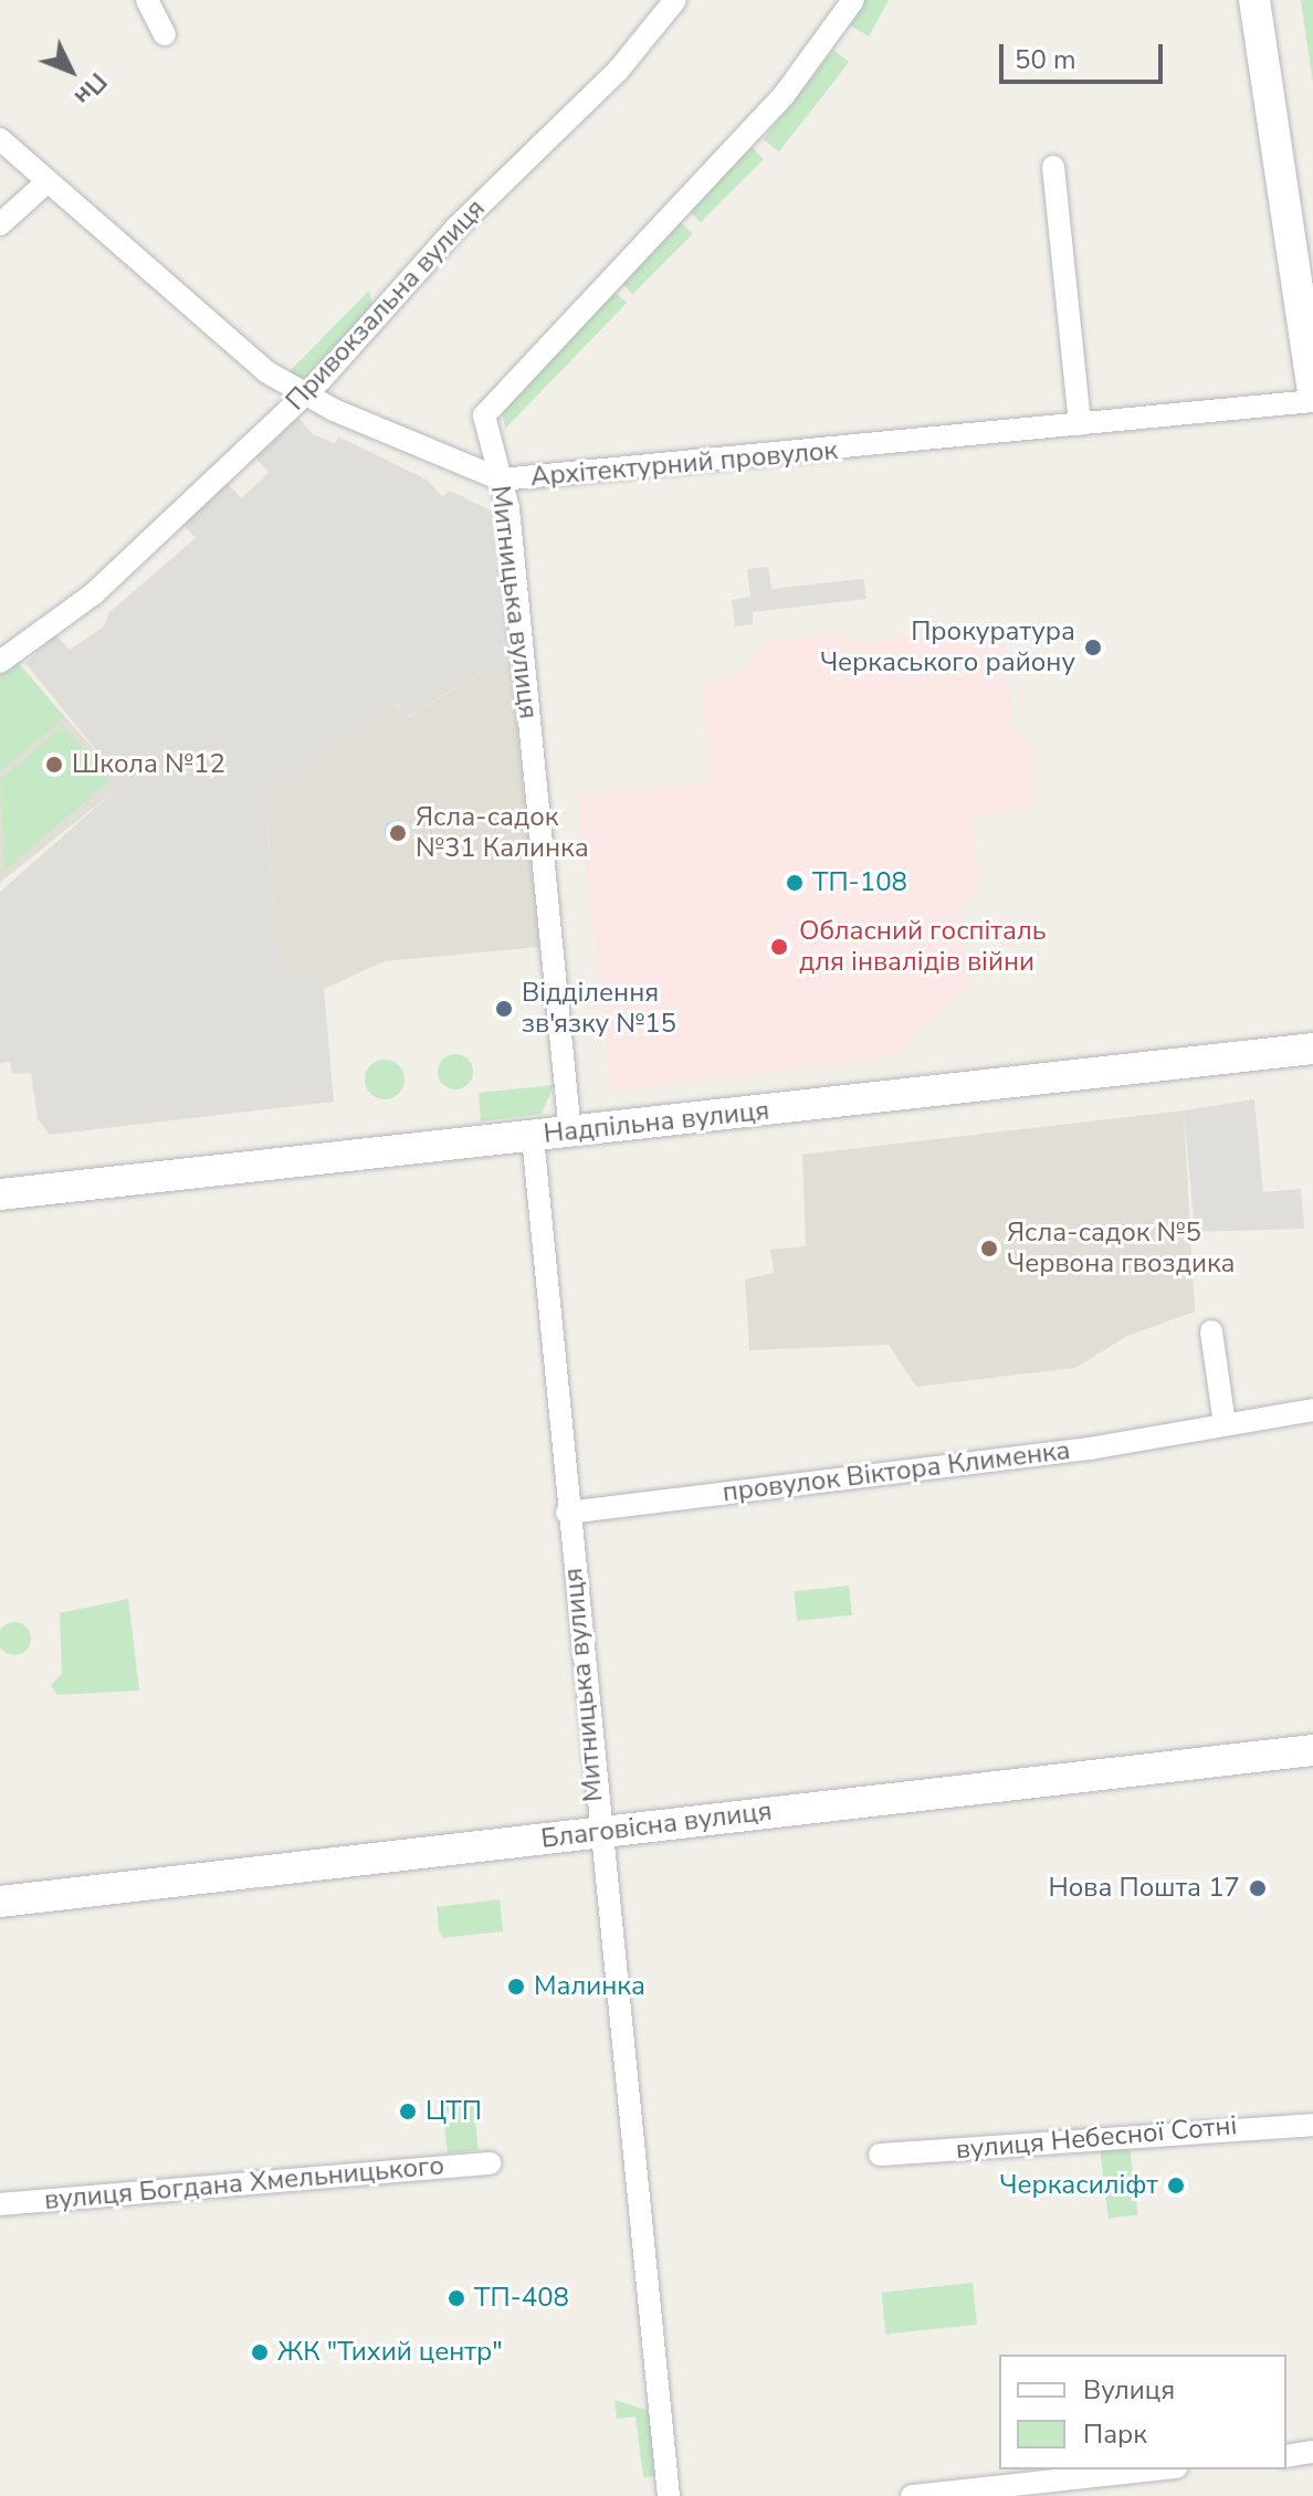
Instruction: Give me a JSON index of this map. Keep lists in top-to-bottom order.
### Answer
{
  "streets": {
    "main road": ["Надпільна вулиця", "Благовісна вулиця"],
    "street": [
      "Привокзальна вулиця",
      "Архітектурний провулок",
      "Митницька вулиця",
      "провулок Віктора Клименка",
      "вулиця Небесної Сотні",
      "вулиця Богдана Хмельницького"
    ]
  },
  "crossings": [
    ["Привокзальна вулиця", "Архітектурний провулок"],
    ["Архітектурний провулок", "Митницька вулиця"],
    ["Митницька вулиця", "Надпільна вулиця"],
    ["Митницька вулиця", "провулок Віктора Клименка"],
    ["Митницька вулиця", "Благовісна вулиця"]
  ],
  "places": [
    "Прокуратура Черкаського району",
    "Школа №12",
    "Ясла-садок №31 Калинка",
    "ТП-108",
    "Обласний госпіталь для інвалідів війни",
    "Відділення зв'язку №15",
    "Ясла-садок №5 Червона гвоздика",
    "Нова Пошта 17",
    "Малинка",
    "ЦТП",
    "Черкасиліфт",
    "ТП-408",
    "ЖК \"Тихий центр\""
  ],
  "legend": ["Вулиця", "Парк"],
  "scale_bar": "50 m",
  "north": "bottom right"
}
